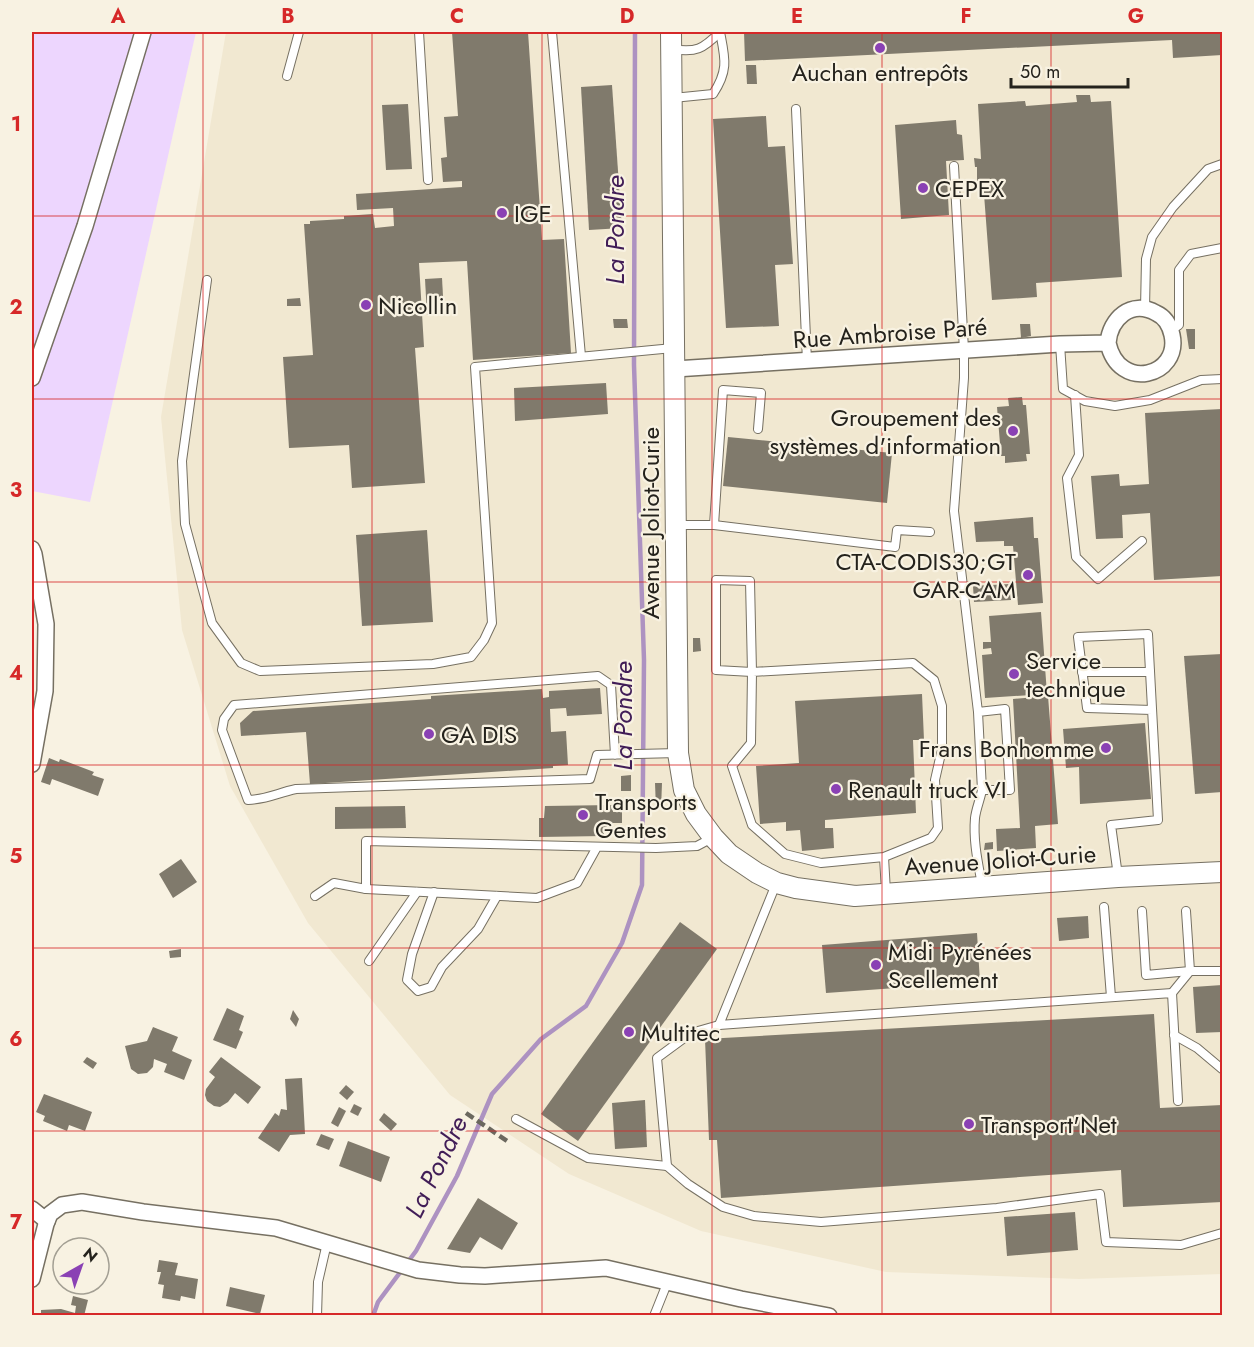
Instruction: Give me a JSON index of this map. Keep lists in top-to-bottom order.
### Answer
{
  "streets": {
    "street": ["Rue Ambroise Paré", "Avenue Joliot-Curie"]
  },
  "crossings": [
    ["Rue Ambroise Paré", "Avenue Joliot-Curie"]
  ],
  "water": ["La Pondre"],
  "places": [
    "Auchan entrepôts",
    "CEPEX",
    "IGE",
    "Nicollin",
    "Groupement des systèmes d'information",
    "CTA-CODIS30;GT GAR-CAM",
    "Service technique",
    "GA DIS",
    "Frans Bonhomme",
    "Renault truck VI",
    "Transports Gentes",
    "Midi Pyrénées Scellement",
    "Multitec",
    "Transport'Net"
  ],
  "scale_bar": "50 m",
  "north": "top right",
  "grid": {
    "columns": [
      "A",
      "B",
      "C",
      "D",
      "E",
      "F",
      "G"
    ],
    "rows": [
      "1",
      "2",
      "3",
      "4",
      "5",
      "6",
      "7"
    ]
  }
}
